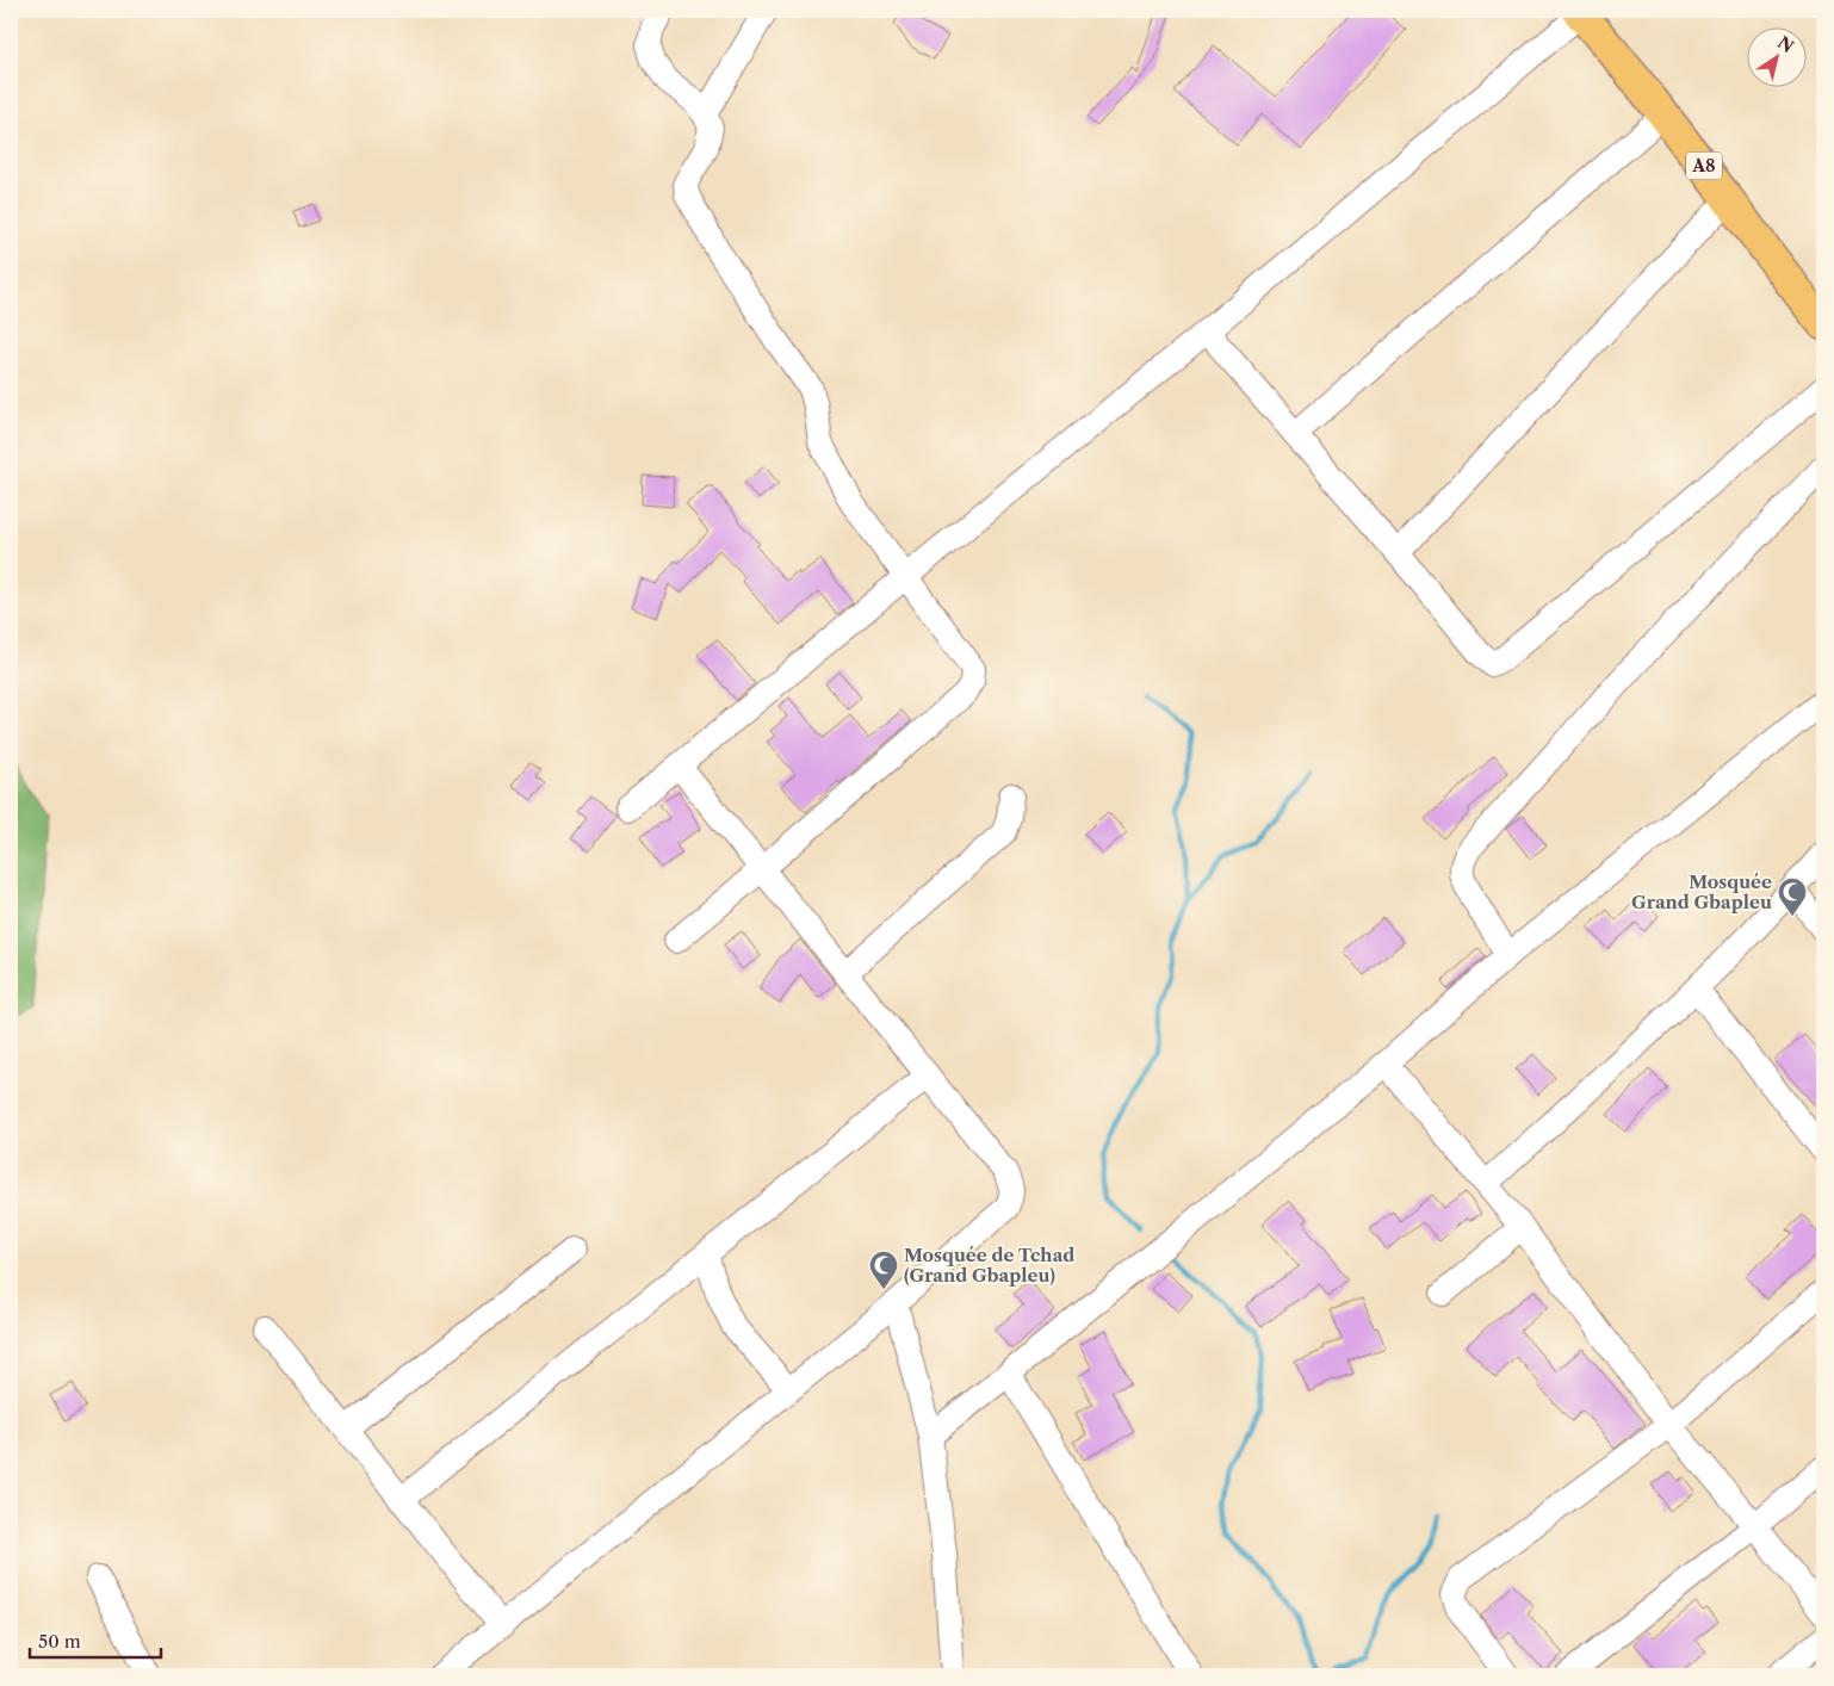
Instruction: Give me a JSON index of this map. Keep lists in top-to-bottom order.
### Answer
{
  "streets": {
    "main road": ["A8"]
  },
  "places": {
    "mosque": ["Mosquée Grand Gbapleu", "Mosquée de Tchad (Grand Gbapleu)"]
  },
  "scale_bar": "50 m",
  "north": "top right"
}
